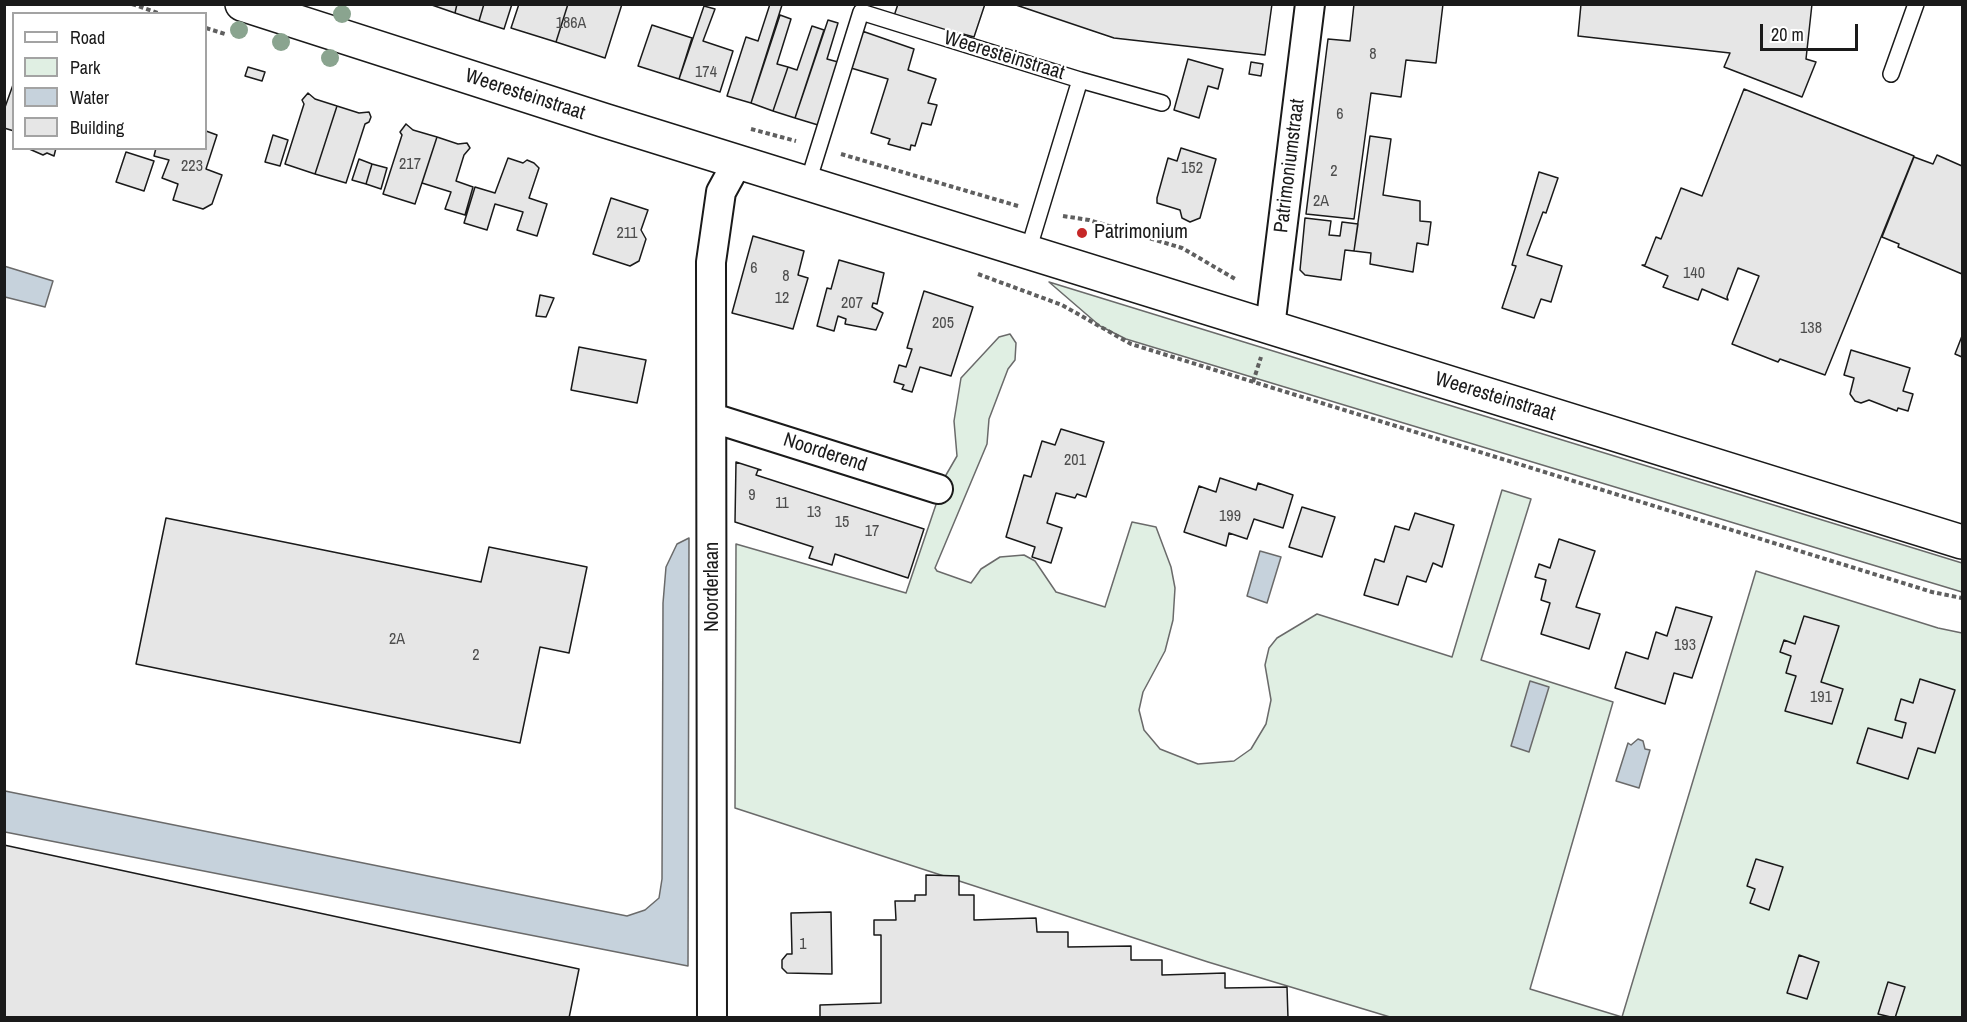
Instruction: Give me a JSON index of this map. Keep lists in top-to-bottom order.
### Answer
{
  "streets": {
    "main road": ["Weeresteinstraat"],
    "street": ["Patrimoniumstraat", "Noorderend", "Noorderlaan"]
  },
  "crossings": [
    ["Weeresteinstraat", "Patrimoniumstraat"],
    ["Weeresteinstraat", "Noorderlaan"],
    ["Noorderend", "Noorderlaan"]
  ],
  "places": ["Patrimonium"],
  "house_numbers": [
    "186A",
    "8",
    "174",
    "6",
    "217",
    "223",
    "152",
    "2",
    "2A",
    "211",
    "6",
    "140",
    "8",
    "12",
    "207",
    "205",
    "138",
    "201",
    "9",
    "11",
    "13",
    "199",
    "15",
    "17",
    "2A",
    "193",
    "2",
    "191",
    "1"
  ],
  "legend": [
    "Road",
    "Park",
    "Water",
    "Building"
  ],
  "scale_bar": "20 m"
}
